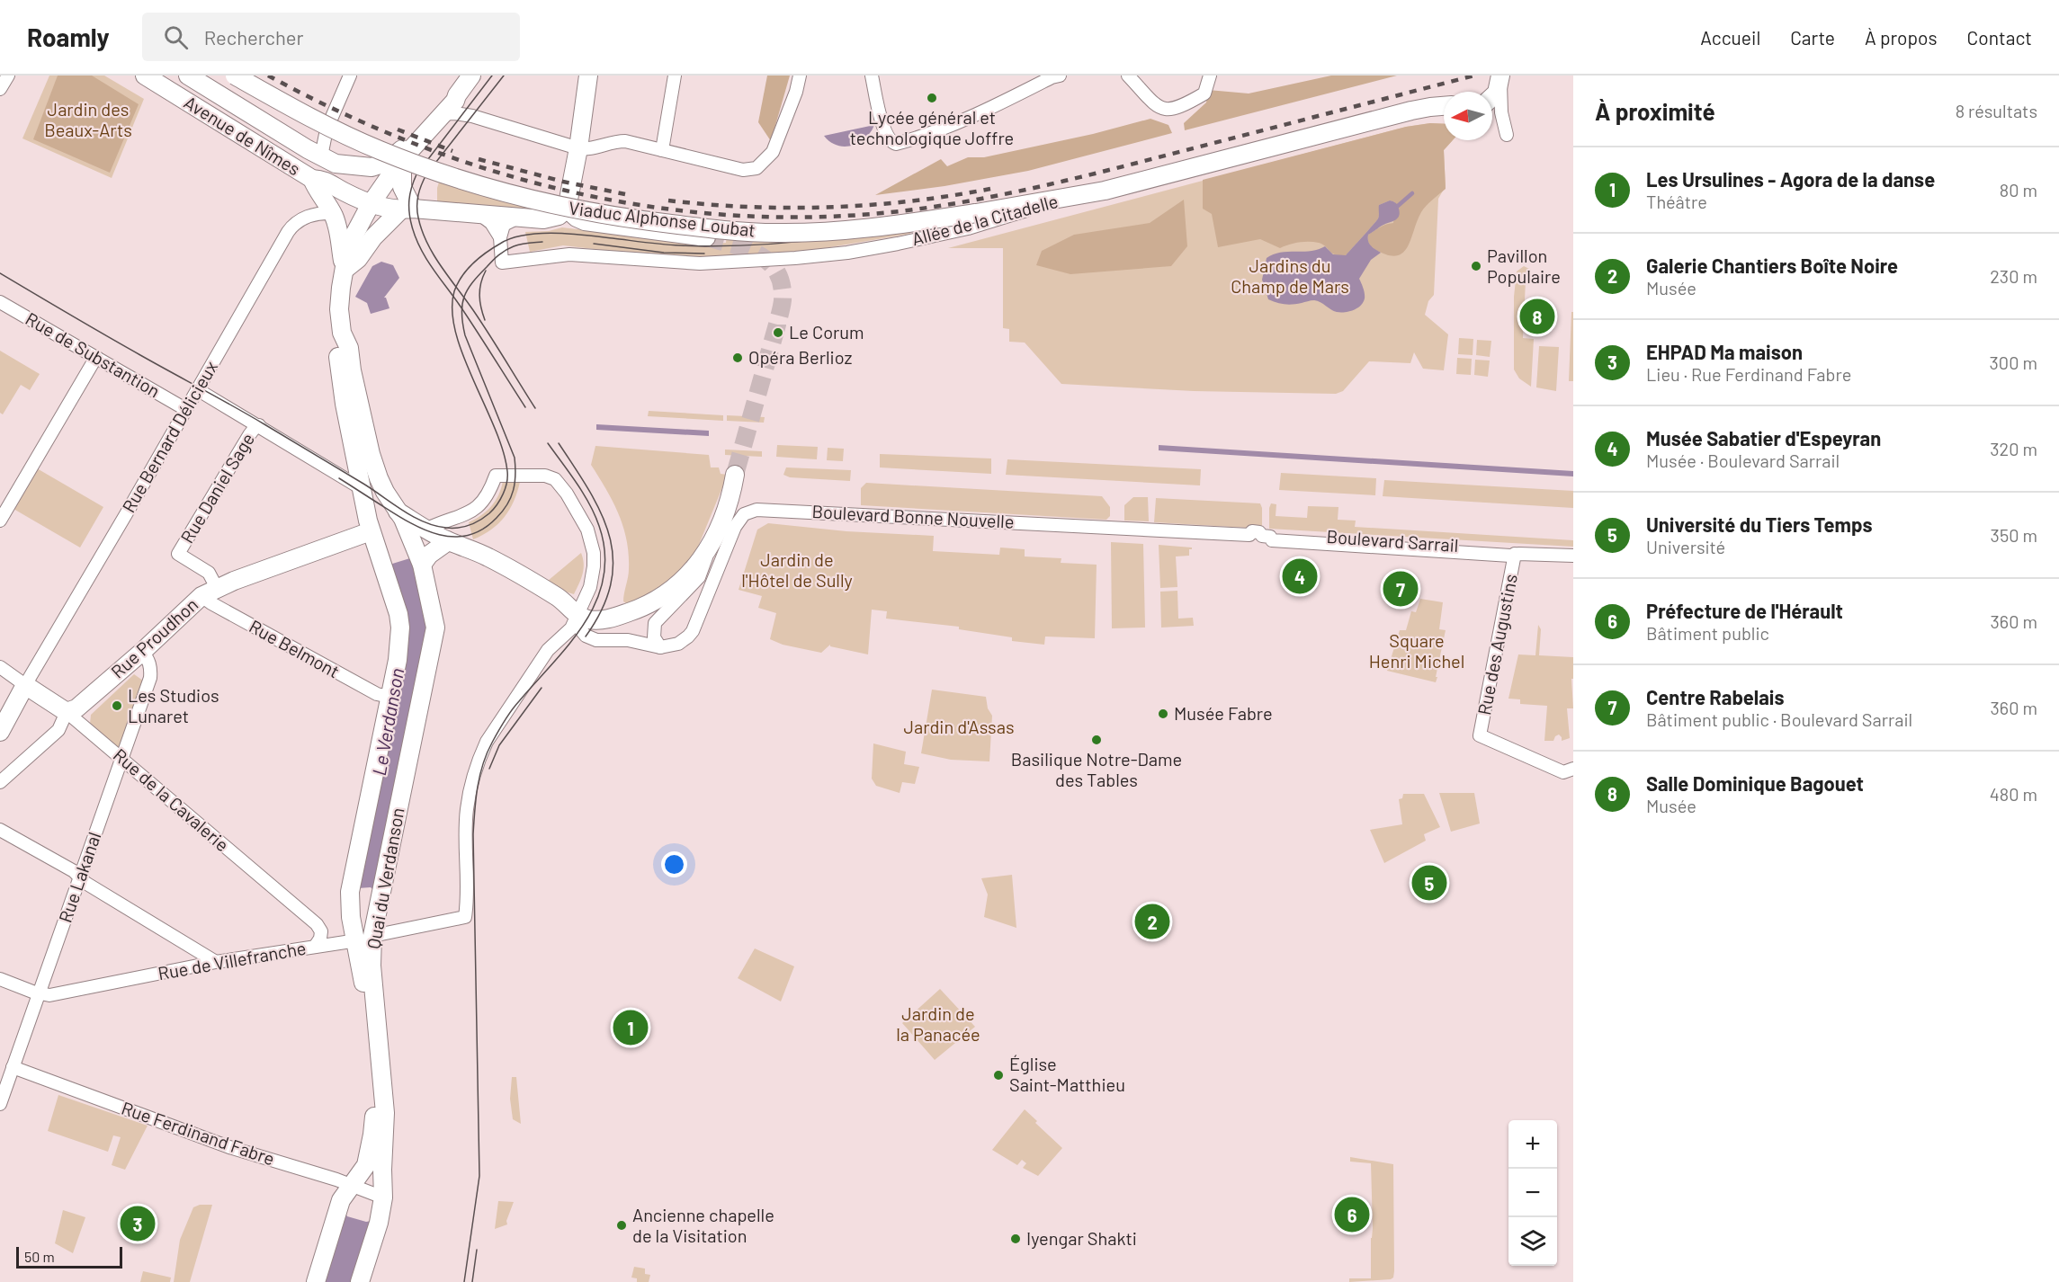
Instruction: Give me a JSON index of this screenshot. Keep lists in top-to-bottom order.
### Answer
{
  "streets": {
    "main road": [
      "Avenue de Nîmes",
      "Viaduc Alphonse Loubat",
      "Allée de la Citadelle",
      "Rue Proudhon",
      "Rue de la Cavalerie",
      "Quai du Verdanson"
    ],
    "street": [
      "Rue de Substantion",
      "Rue Bernard Délicieux",
      "Rue Daniel Sage",
      "Boulevard Bonne Nouvelle",
      "Boulevard Sarrail",
      "Rue des Augustins",
      "Rue Belmont",
      "Rue Lakanal",
      "Rue de Villefranche",
      "Rue Ferdinand Fabre"
    ]
  },
  "crossings": [
    ["Avenue de Nîmes", "Quai du Verdanson"],
    ["Viaduc Alphonse Loubat", "Allée de la Citadelle"],
    ["Rue de Substantion", "Rue Bernard Délicieux"],
    ["Rue Bernard Délicieux", "Rue de la Cavalerie"],
    ["Rue Bernard Délicieux", "Quai du Verdanson"],
    ["Rue Daniel Sage", "Rue Belmont"],
    ["Boulevard Bonne Nouvelle", "Boulevard Sarrail"],
    ["Boulevard Sarrail", "Rue des Augustins"],
    ["Rue Proudhon", "Rue Belmont"],
    ["Rue Proudhon", "Rue de la Cavalerie"],
    ["Rue Proudhon", "Rue Lakanal"],
    ["Rue Proudhon", "Quai du Verdanson"],
    ["Rue Belmont", "Quai du Verdanson"],
    ["Rue de la Cavalerie", "Rue Lakanal"],
    ["Rue de la Cavalerie", "Rue de Villefranche"],
    ["Rue Lakanal", "Rue de Villefranche"],
    ["Rue Lakanal", "Rue Ferdinand Fabre"],
    ["Quai du Verdanson", "Rue de Villefranche"],
    ["Quai du Verdanson", "Rue Ferdinand Fabre"]
  ],
  "water": ["Le Verdanson"],
  "parks": [
    "Jardin des Beaux-Arts",
    "Jardins du Champ de Mars",
    "Jardin de l'Hôtel de Sully",
    "Square Henri Michel",
    "Jardin d'Assas",
    "Jardin de la Panacée"
  ],
  "places": [
    "Lycée général et technologique Joffre",
    "Pavillon Populaire",
    "Le Corum",
    "Opéra Berlioz",
    "Les Studios Lunaret",
    "Musée Fabre",
    "Basilique Notre-Dame des Tables",
    "Église Saint-Matthieu",
    "Ancienne chapelle de la Visitation",
    "Iyengar Shakti"
  ],
  "scale_bar": "50 m",
  "north": "left",
  "page": {
    "header": "Roamly",
    "search": "Rechercher",
    "nav": [
      "Accueil",
      "Carte",
      "À propos",
      "Contact"
    ],
    "heading": ["À proximité", "8 résultats"],
    "list": [
      {
        "mark": "1",
        "name": "Les Ursulines - Agora de la danse",
        "note": "Théâtre",
        "value": "80 m"
      },
      {
        "mark": "2",
        "name": "Galerie Chantiers Boîte Noire",
        "note": "Musée",
        "value": "230 m"
      },
      {
        "mark": "3",
        "name": "EHPAD Ma maison",
        "note": "Lieu · Rue Ferdinand Fabre",
        "value": "300 m"
      },
      {
        "mark": "4",
        "name": "Musée Sabatier d'Espeyran",
        "note": "Musée · Boulevard Sarrail",
        "value": "320 m"
      },
      {
        "mark": "5",
        "name": "Université du Tiers Temps",
        "note": "Université",
        "value": "350 m"
      },
      {
        "mark": "6",
        "name": "Préfecture de l'Hérault",
        "note": "Bâtiment public",
        "value": "360 m"
      },
      {
        "mark": "7",
        "name": "Centre Rabelais",
        "note": "Bâtiment public · Boulevard Sarrail",
        "value": "360 m"
      },
      {
        "mark": "8",
        "name": "Salle Dominique Bagouet",
        "note": "Musée",
        "value": "480 m"
      }
    ],
    "pins": [
      "8",
      "4",
      "7",
      "5",
      "2",
      "1",
      "6",
      "3"
    ],
    "map_buttons": ["+", "−"],
    "scale": "50 m"
  }
}
